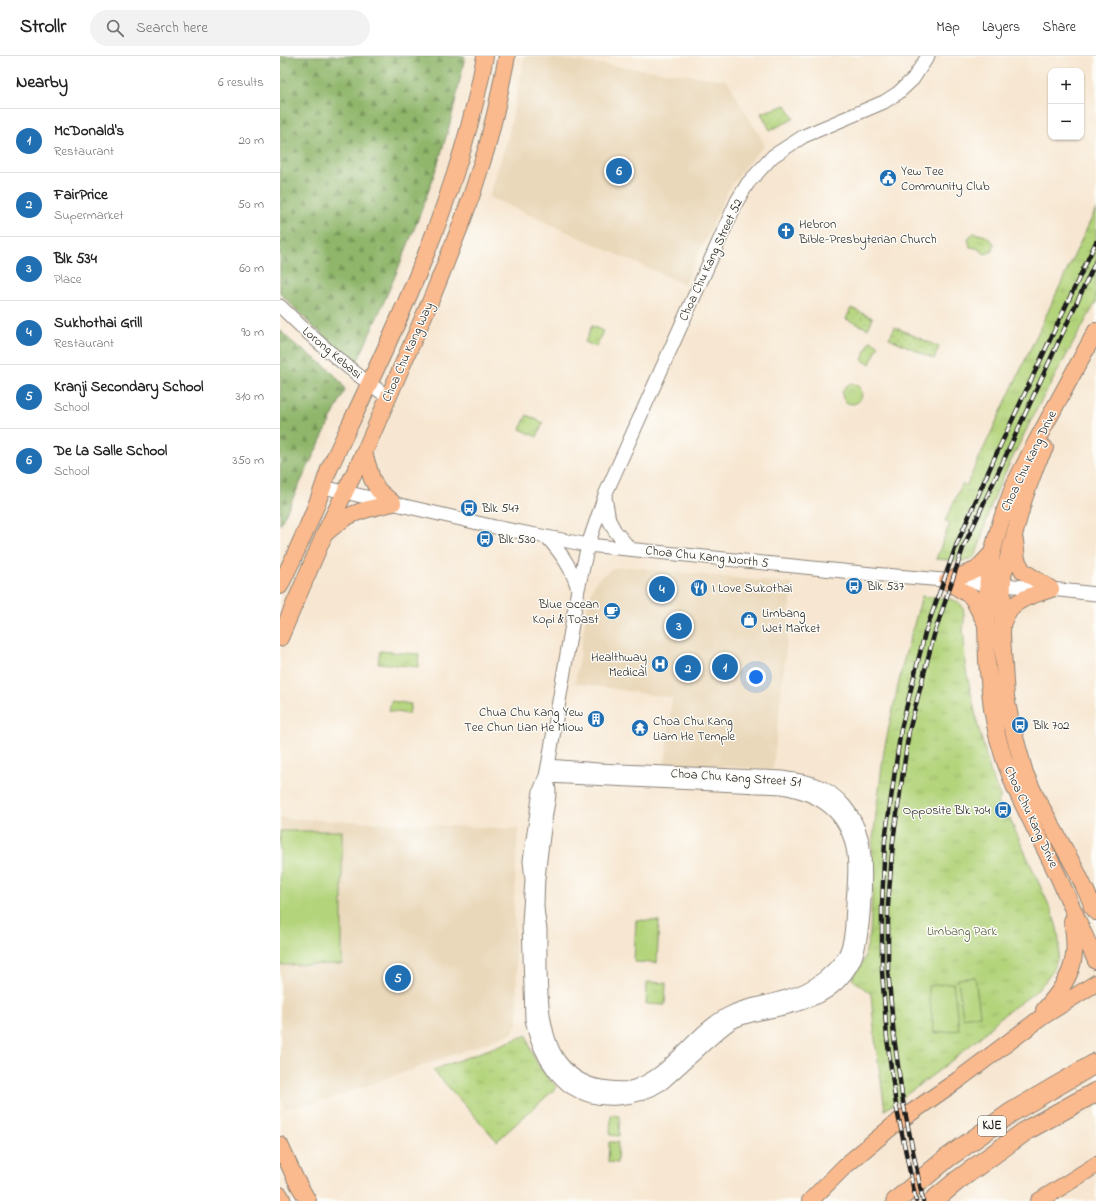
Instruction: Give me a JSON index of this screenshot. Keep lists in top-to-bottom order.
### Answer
{
  "streets": {
    "highway": ["KJE"],
    "main road": ["Choa Chu Kang Way", "Choa Chu Kang Drive"],
    "street": [
      "Choa Chu Kang Street 52",
      "Lorong Kebasi",
      "Choa Chu Kang North 5",
      "Choa Chu Kang Street 51"
    ]
  },
  "crossings": [
    ["Choa Chu Kang Street 52", "Choa Chu Kang North 5"],
    ["Choa Chu Kang Street 52", "Choa Chu Kang Street 51"],
    ["Choa Chu Kang Way", "Lorong Kebasi"],
    ["Choa Chu Kang Way", "Choa Chu Kang North 5"],
    ["Choa Chu Kang Drive", "Choa Chu Kang North 5"],
    ["Choa Chu Kang North 5", "Choa Chu Kang Street 51"]
  ],
  "parks": ["Limbang Park"],
  "places": {
    "public building": ["Yew Tee Community Club"],
    "church": ["Hebron Bible-Presbyterian Church"],
    "bus stop": [
      "Blk 547",
      "Blk 530",
      "Blk 537",
      "Blk 702",
      "Opposite Blk 704"
    ],
    "restaurant": ["I Love Sukothai"],
    "cafe": ["Blue Ocean Kopi & Toast"],
    "shop": ["Limbang Wet Market"],
    "hospital": ["Healthway Medical"],
    "building": ["Chua Chu Kang Yew Tee Chun Lian He Miow"],
    "temple": ["Choa Chu Kang Liam He Temple"]
  },
  "page": {
    "header": "Strollr",
    "search": "Search here",
    "nav": ["Map", "Layers", "Share"],
    "heading": ["Nearby", "6 results"],
    "map_buttons": ["+", "−"],
    "list": [
      {
        "mark": "1",
        "name": "McDonald's",
        "note": "Restaurant",
        "value": "20 m"
      },
      {
        "mark": "2",
        "name": "FairPrice",
        "note": "Supermarket",
        "value": "50 m"
      },
      {
        "mark": "3",
        "name": "Blk 534",
        "note": "Place",
        "value": "60 m"
      },
      {
        "mark": "4",
        "name": "Sukhothai Grill",
        "note": "Restaurant",
        "value": "90 m"
      },
      {
        "mark": "5",
        "name": "Kranji Secondary School",
        "note": "School",
        "value": "310 m"
      },
      {
        "mark": "6",
        "name": "De La Salle School",
        "note": "School",
        "value": "350 m"
      }
    ],
    "pins": [
      "6",
      "4",
      "3",
      "1",
      "2",
      "5"
    ]
  }
}
